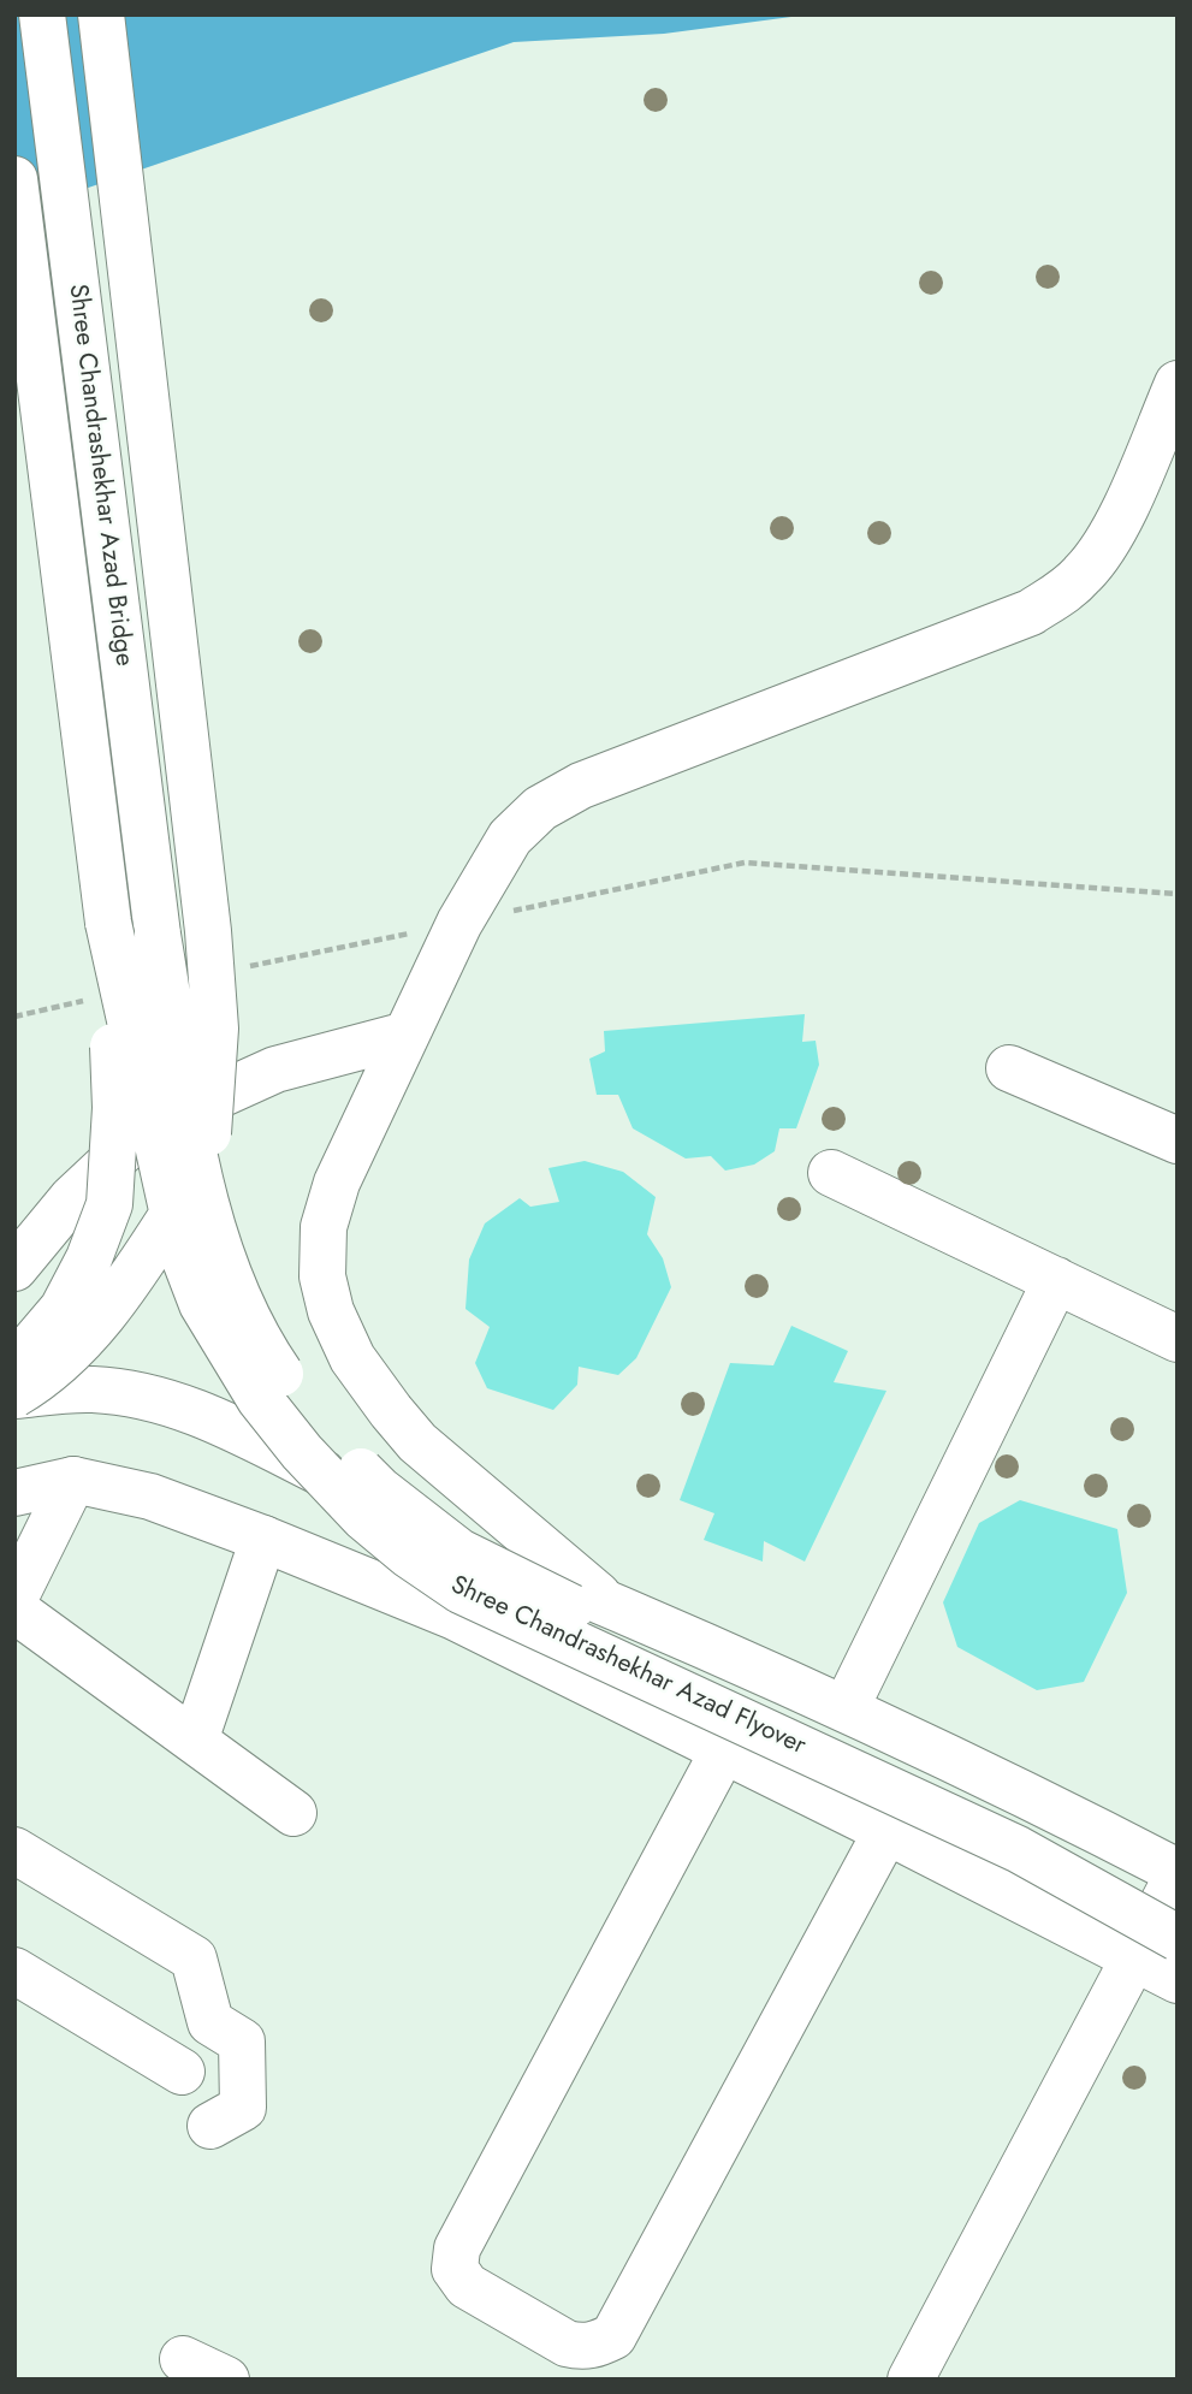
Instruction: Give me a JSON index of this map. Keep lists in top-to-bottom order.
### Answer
{
  "streets": {
    "main road": ["Shree Chandrashekhar Azad Bridge", "Shree Chandrashekhar Azad Flyover"]
  },
  "crossings": [
    ["Shree Chandrashekhar Azad Bridge", "Shree Chandrashekhar Azad Flyover"]
  ]
}
